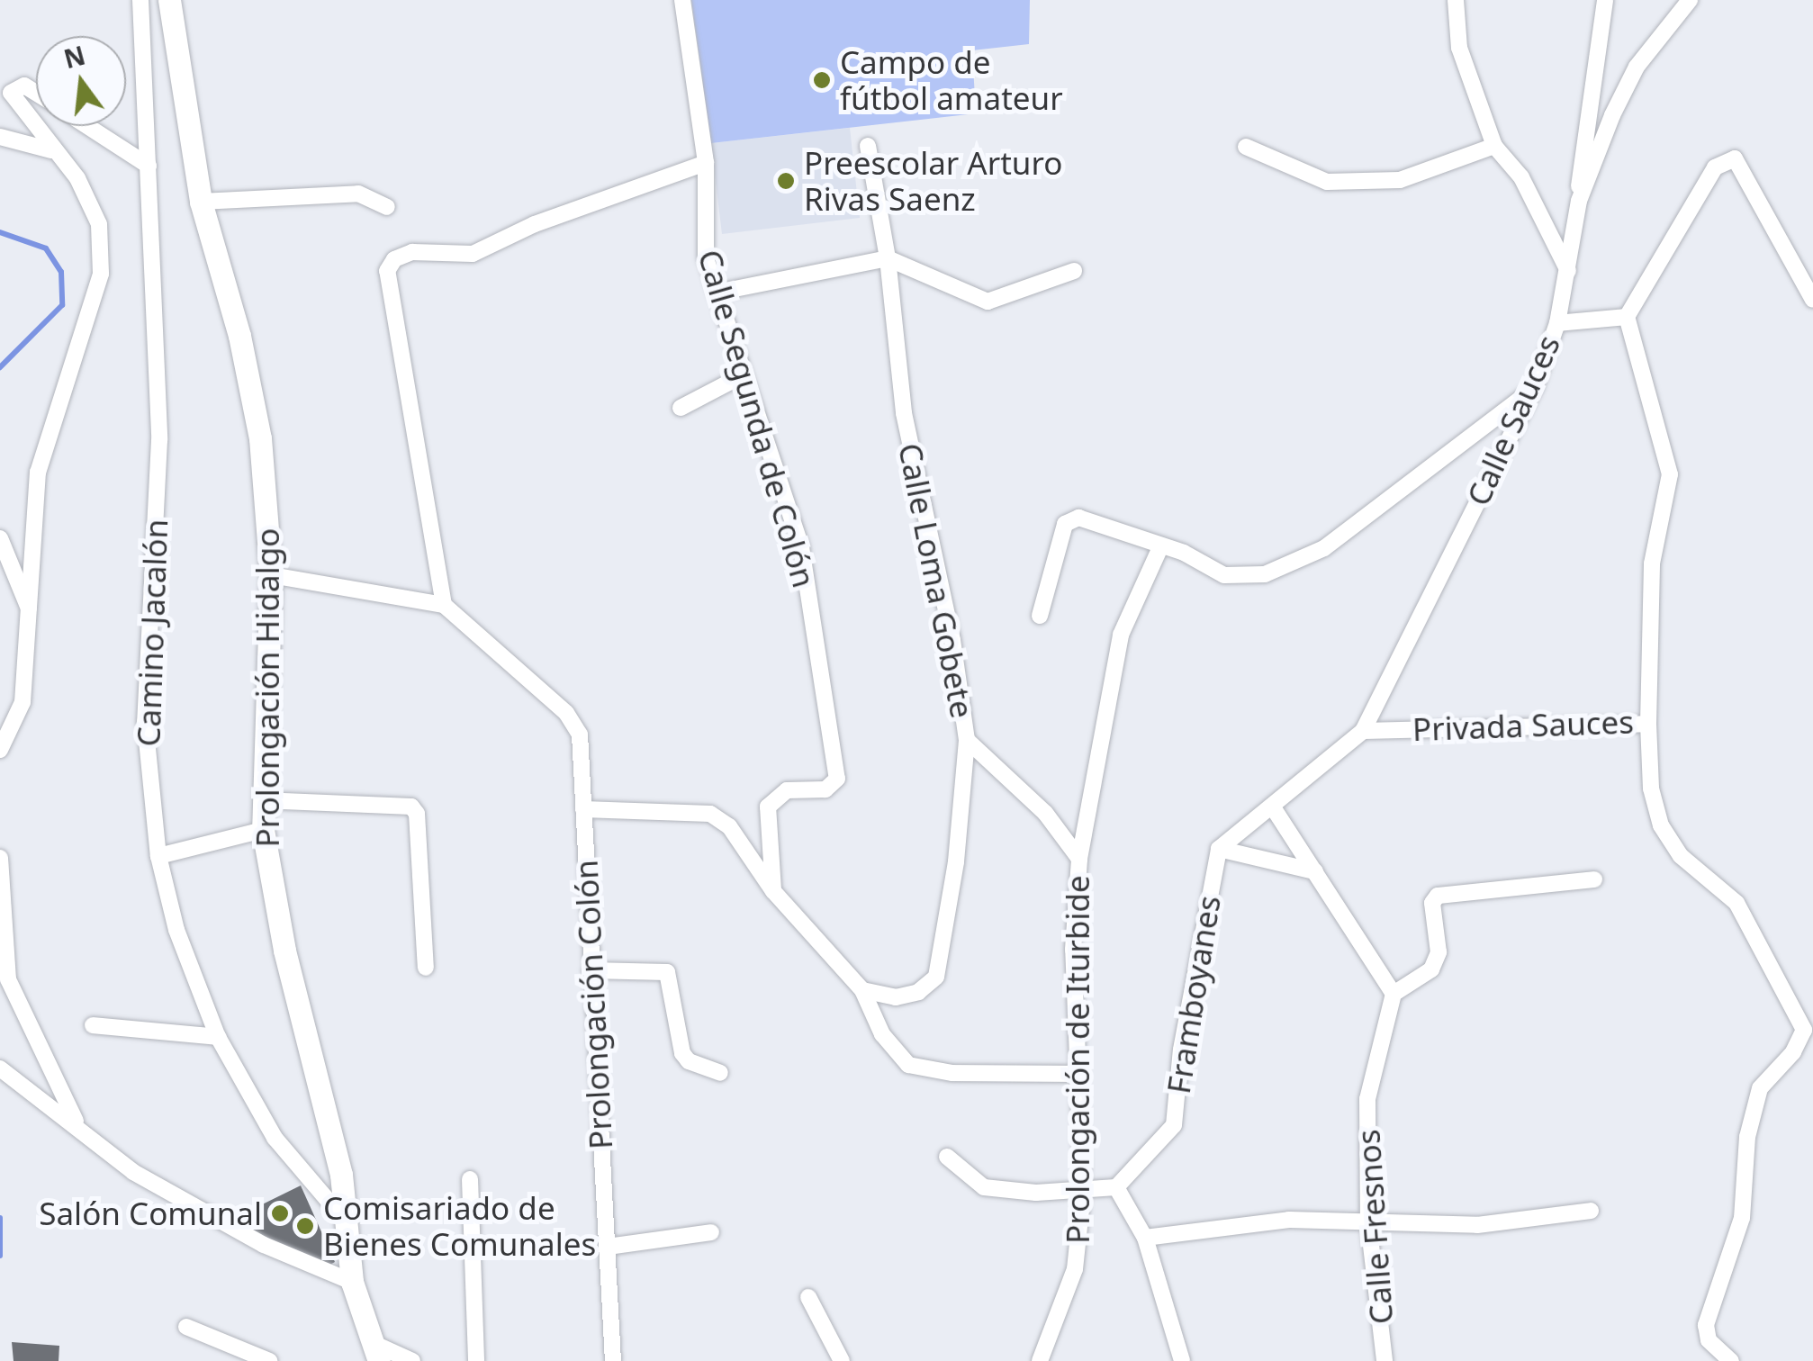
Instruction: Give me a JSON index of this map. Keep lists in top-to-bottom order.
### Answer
{
  "streets": {
    "street": [
      "Calle Segunda de Colón",
      "Calle Sauces",
      "Calle Loma Gobete",
      "Camino Jacalón",
      "Prolongación Hidalgo",
      "Privada Sauces",
      "Framboyanes",
      "Prolongación Colón",
      "Prolongación de Iturbide",
      "Calle Fresnos"
    ]
  },
  "crossings": [
    ["Calle Sauces", "Privada Sauces"],
    ["Calle Loma Gobete", "Prolongación de Iturbide"],
    ["Camino Jacalón", "Prolongación Hidalgo"]
  ],
  "places": [
    "Campo de fútbol amateur",
    "Preescolar Arturo Rivas Saenz",
    "Salón Comunal",
    "Comisariado de Bienes Comunales"
  ],
  "north": "top"
}
